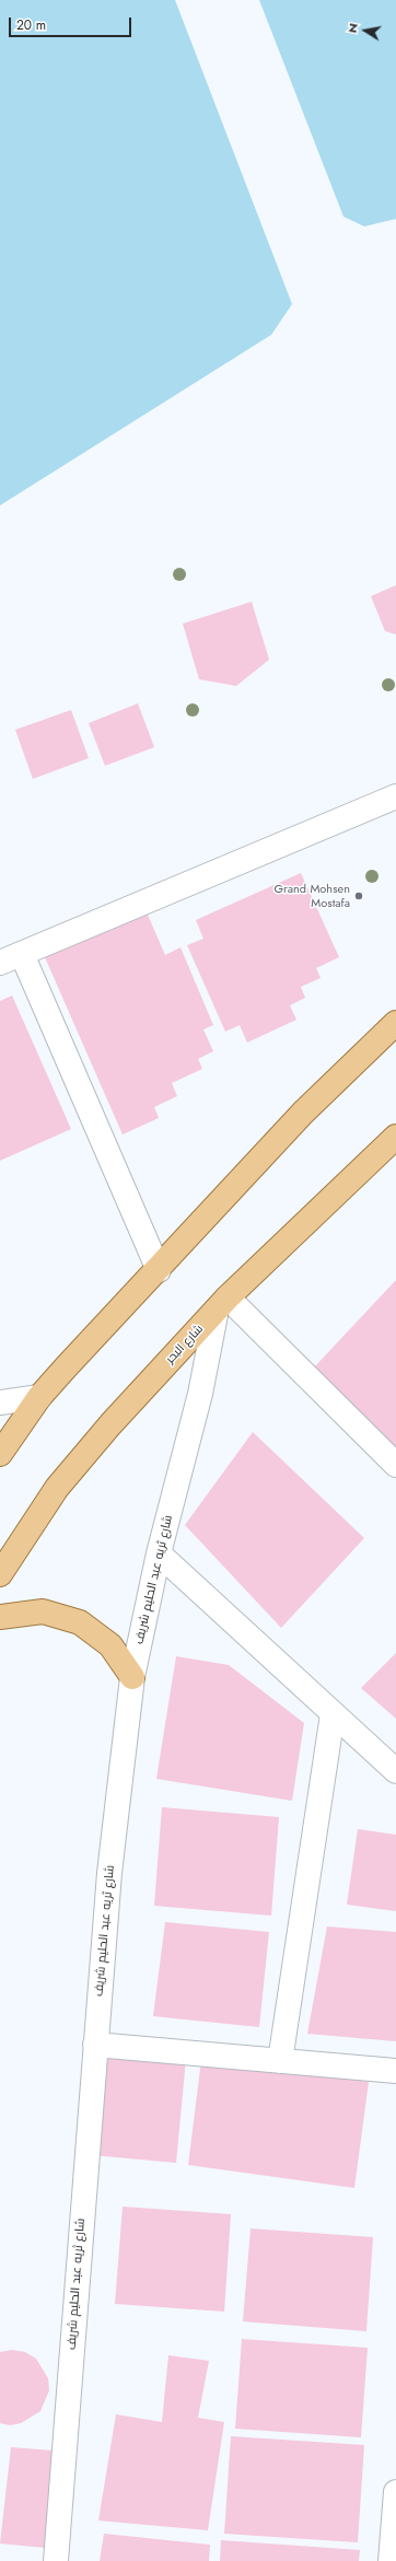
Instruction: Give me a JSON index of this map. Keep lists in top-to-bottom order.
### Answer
{
  "streets": {
    "main road": ["شارع البحر"],
    "street": ["شارع ثريه عبد الحليم شريف"]
  },
  "crossings": [
    ["شارع البحر", "شارع ثريه عبد الحليم شريف"]
  ],
  "places": ["Grand Mohsen Mostafa"],
  "scale_bar": "20 m",
  "north": "left"
}
